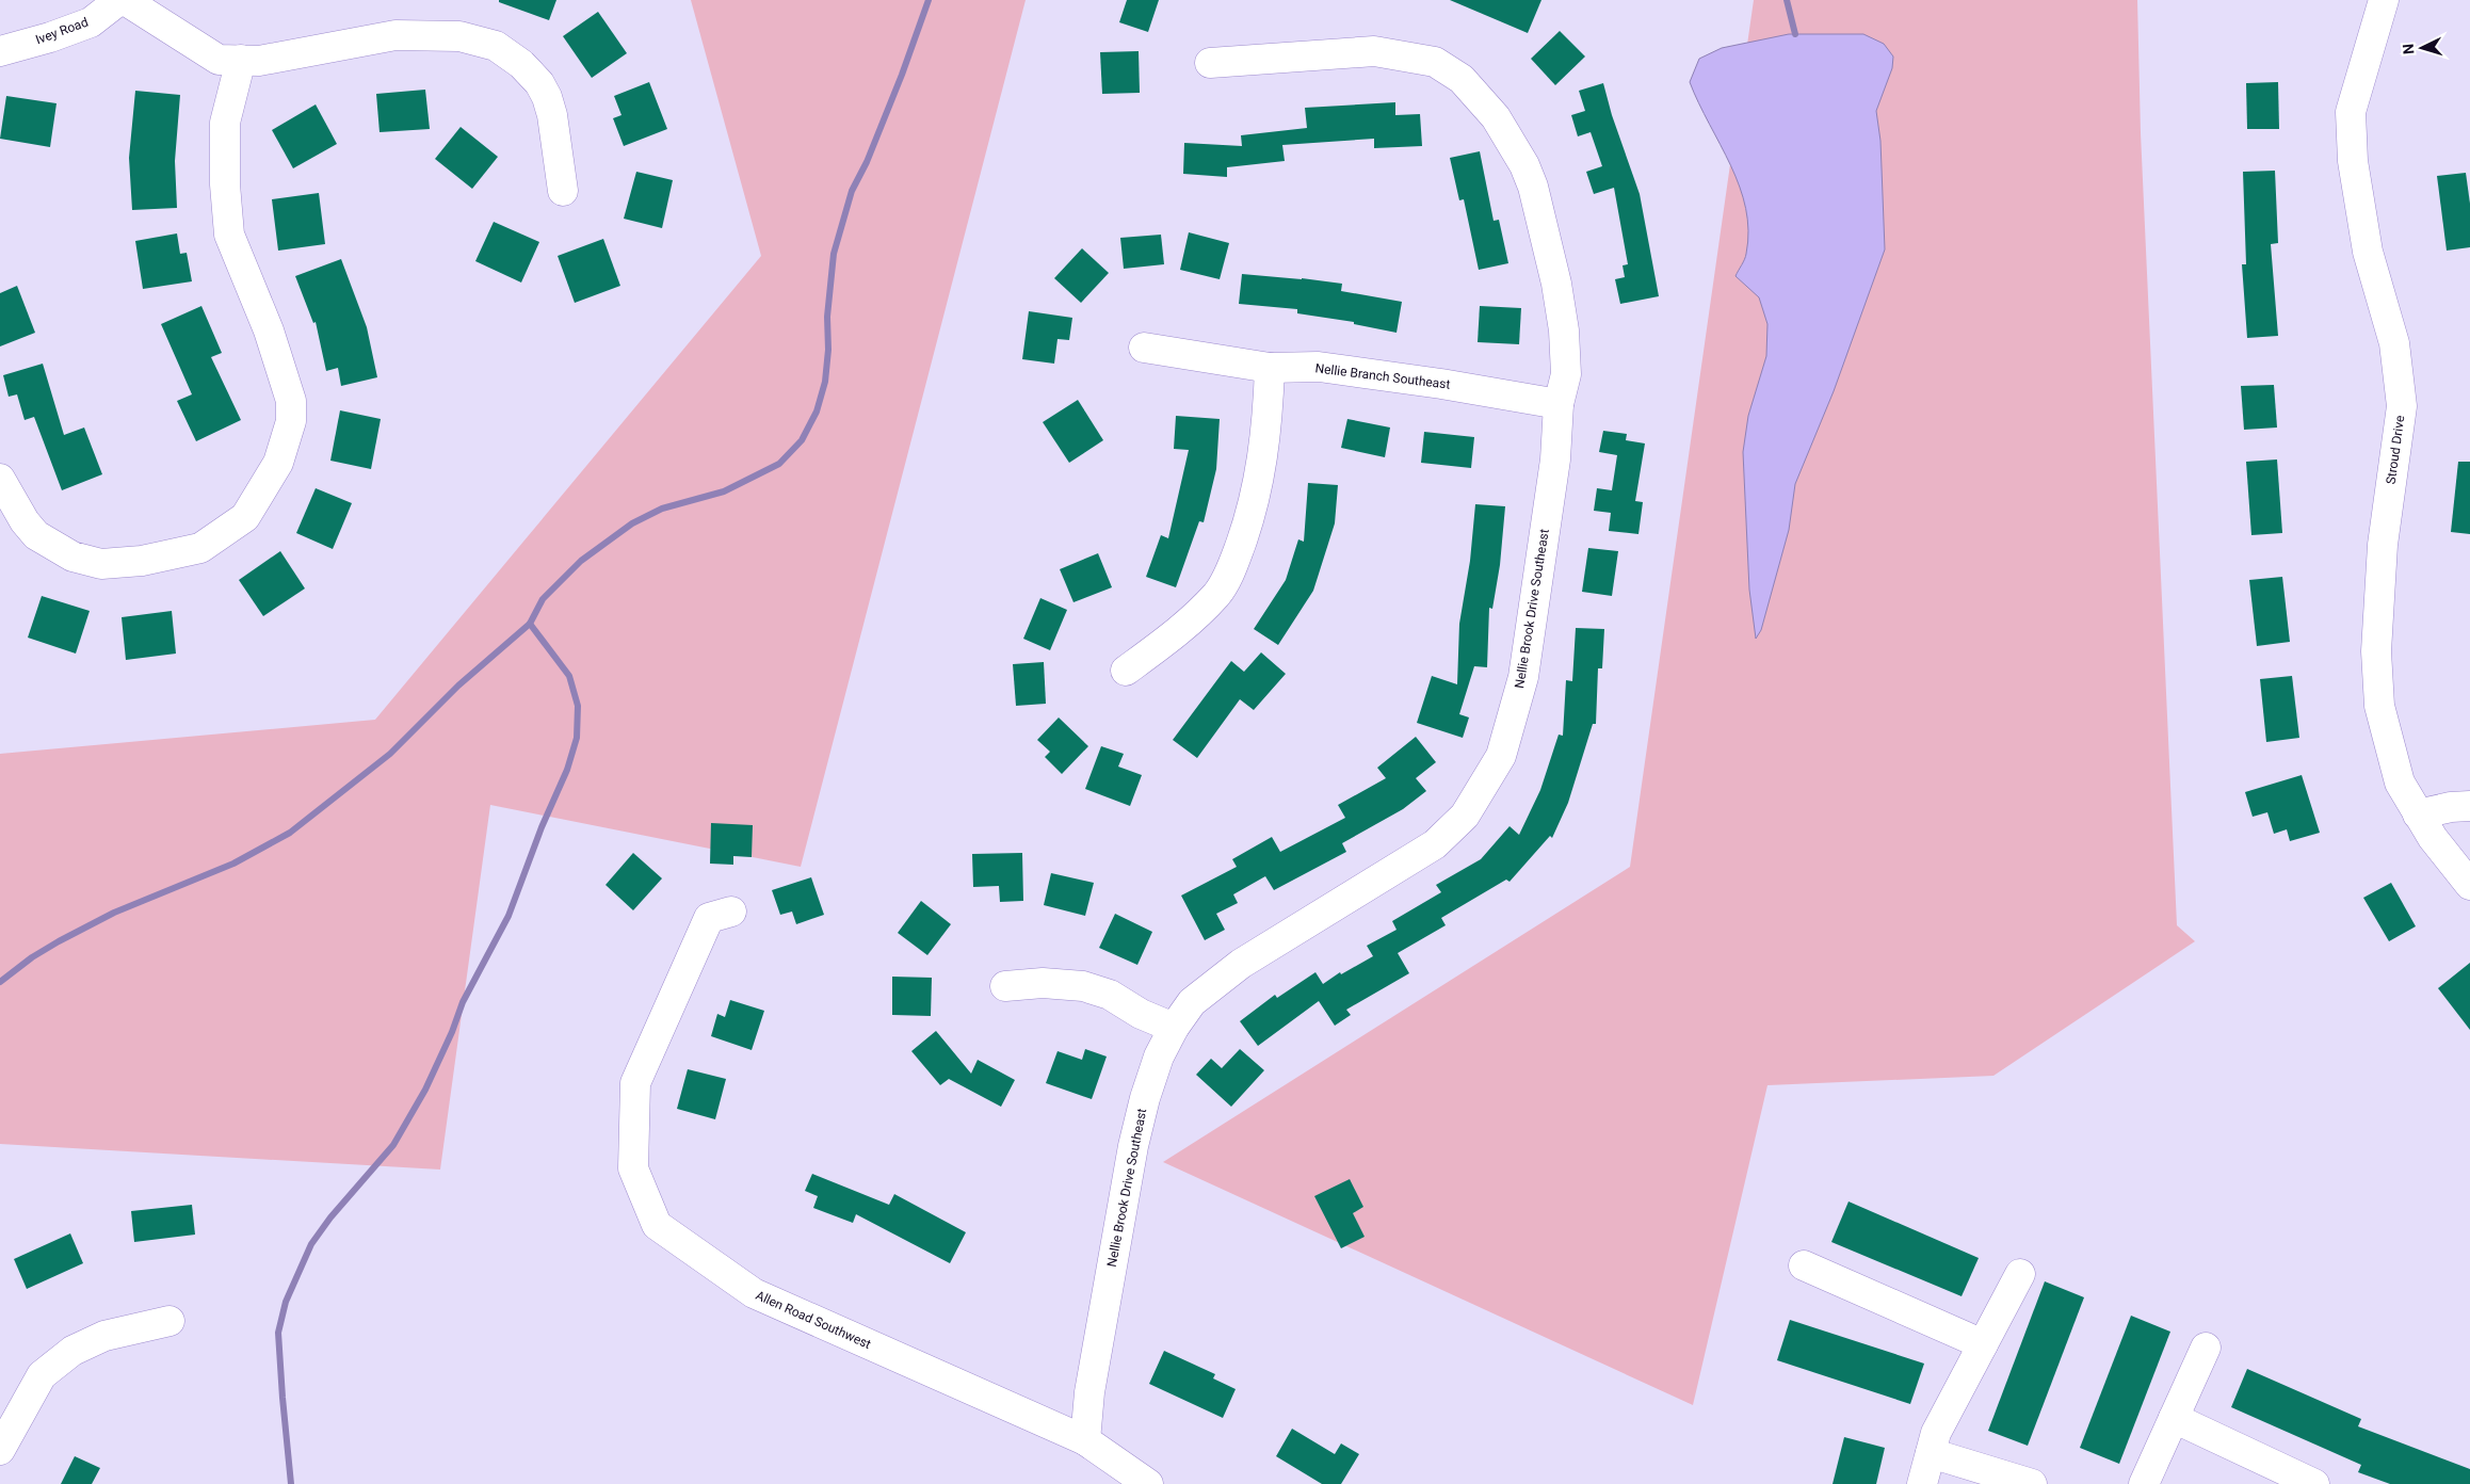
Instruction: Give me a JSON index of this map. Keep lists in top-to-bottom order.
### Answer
{
  "streets": {
    "street": [
      "Ivey Road",
      "Nellie Branch Southeast",
      "Stroud Drive",
      "Nellie Brook Drive Southeast",
      "Allen Road Southwest"
    ]
  },
  "crossings": [
    ["Nellie Branch Southeast", "Nellie Brook Drive Southeast"],
    ["Nellie Brook Drive Southeast", "Allen Road Southwest"]
  ],
  "north": "left"
}
